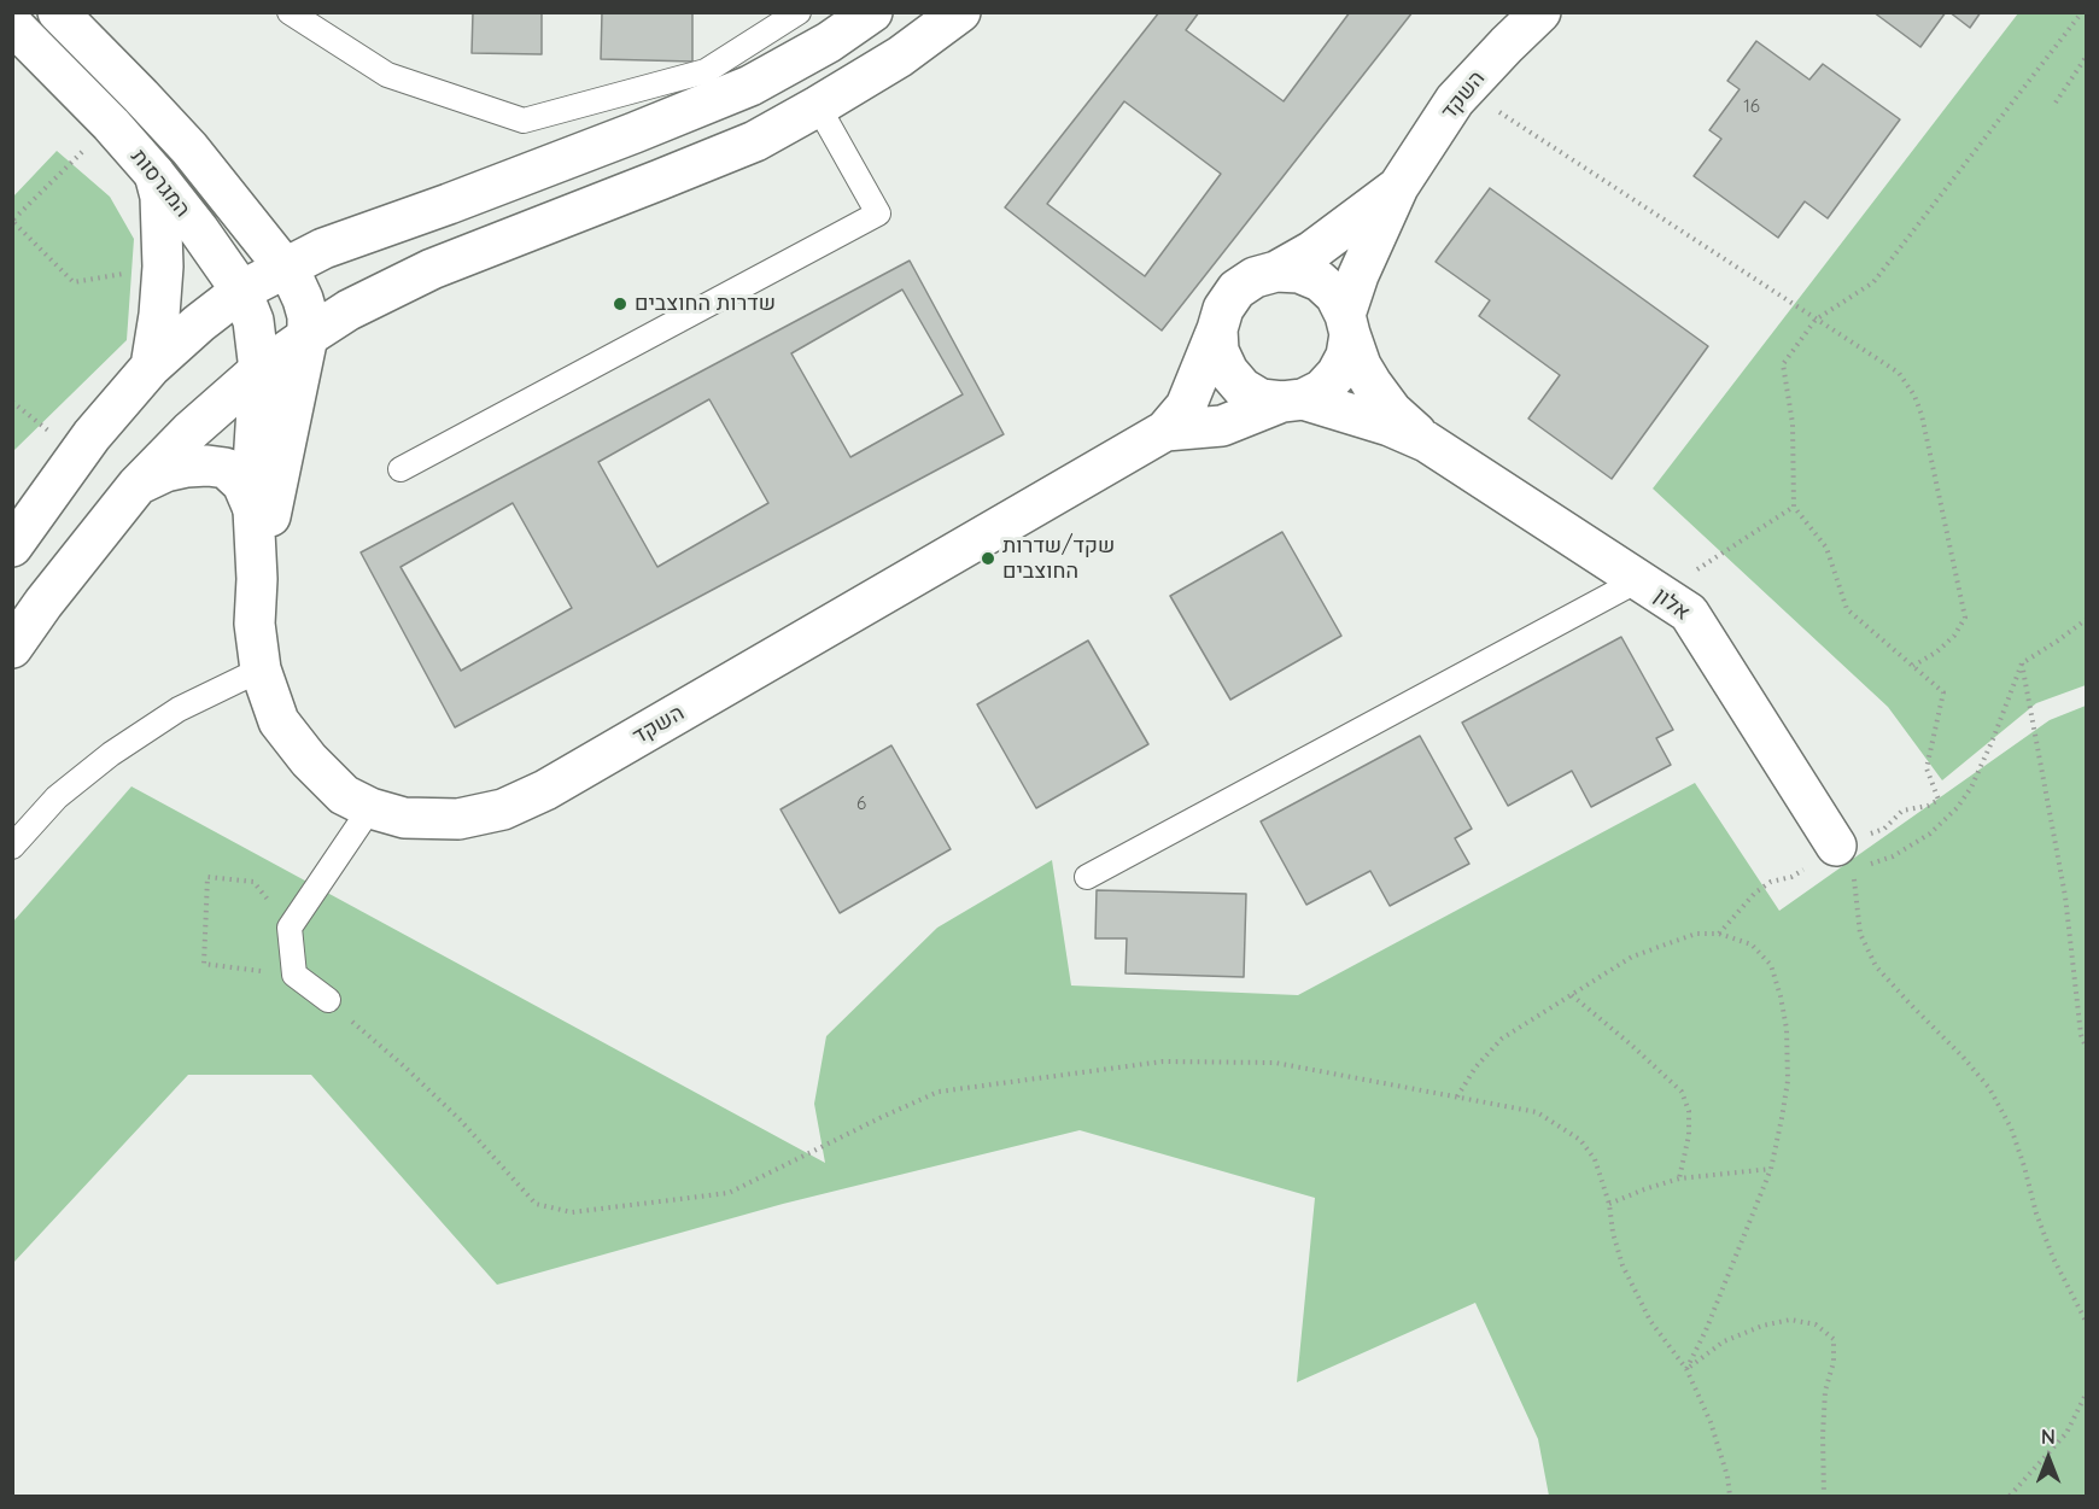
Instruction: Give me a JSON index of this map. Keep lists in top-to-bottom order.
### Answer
{
  "streets": {
    "street": ["השקד", "המגרסות", "אלון"]
  },
  "crossings": [
    ["השקד", "המגרסות"],
    ["השקד", "אלון"]
  ],
  "places": ["שדרות החוצבים", "שקד/שדרות החוצבים"],
  "house_numbers": ["16", "6"],
  "north": "top"
}
